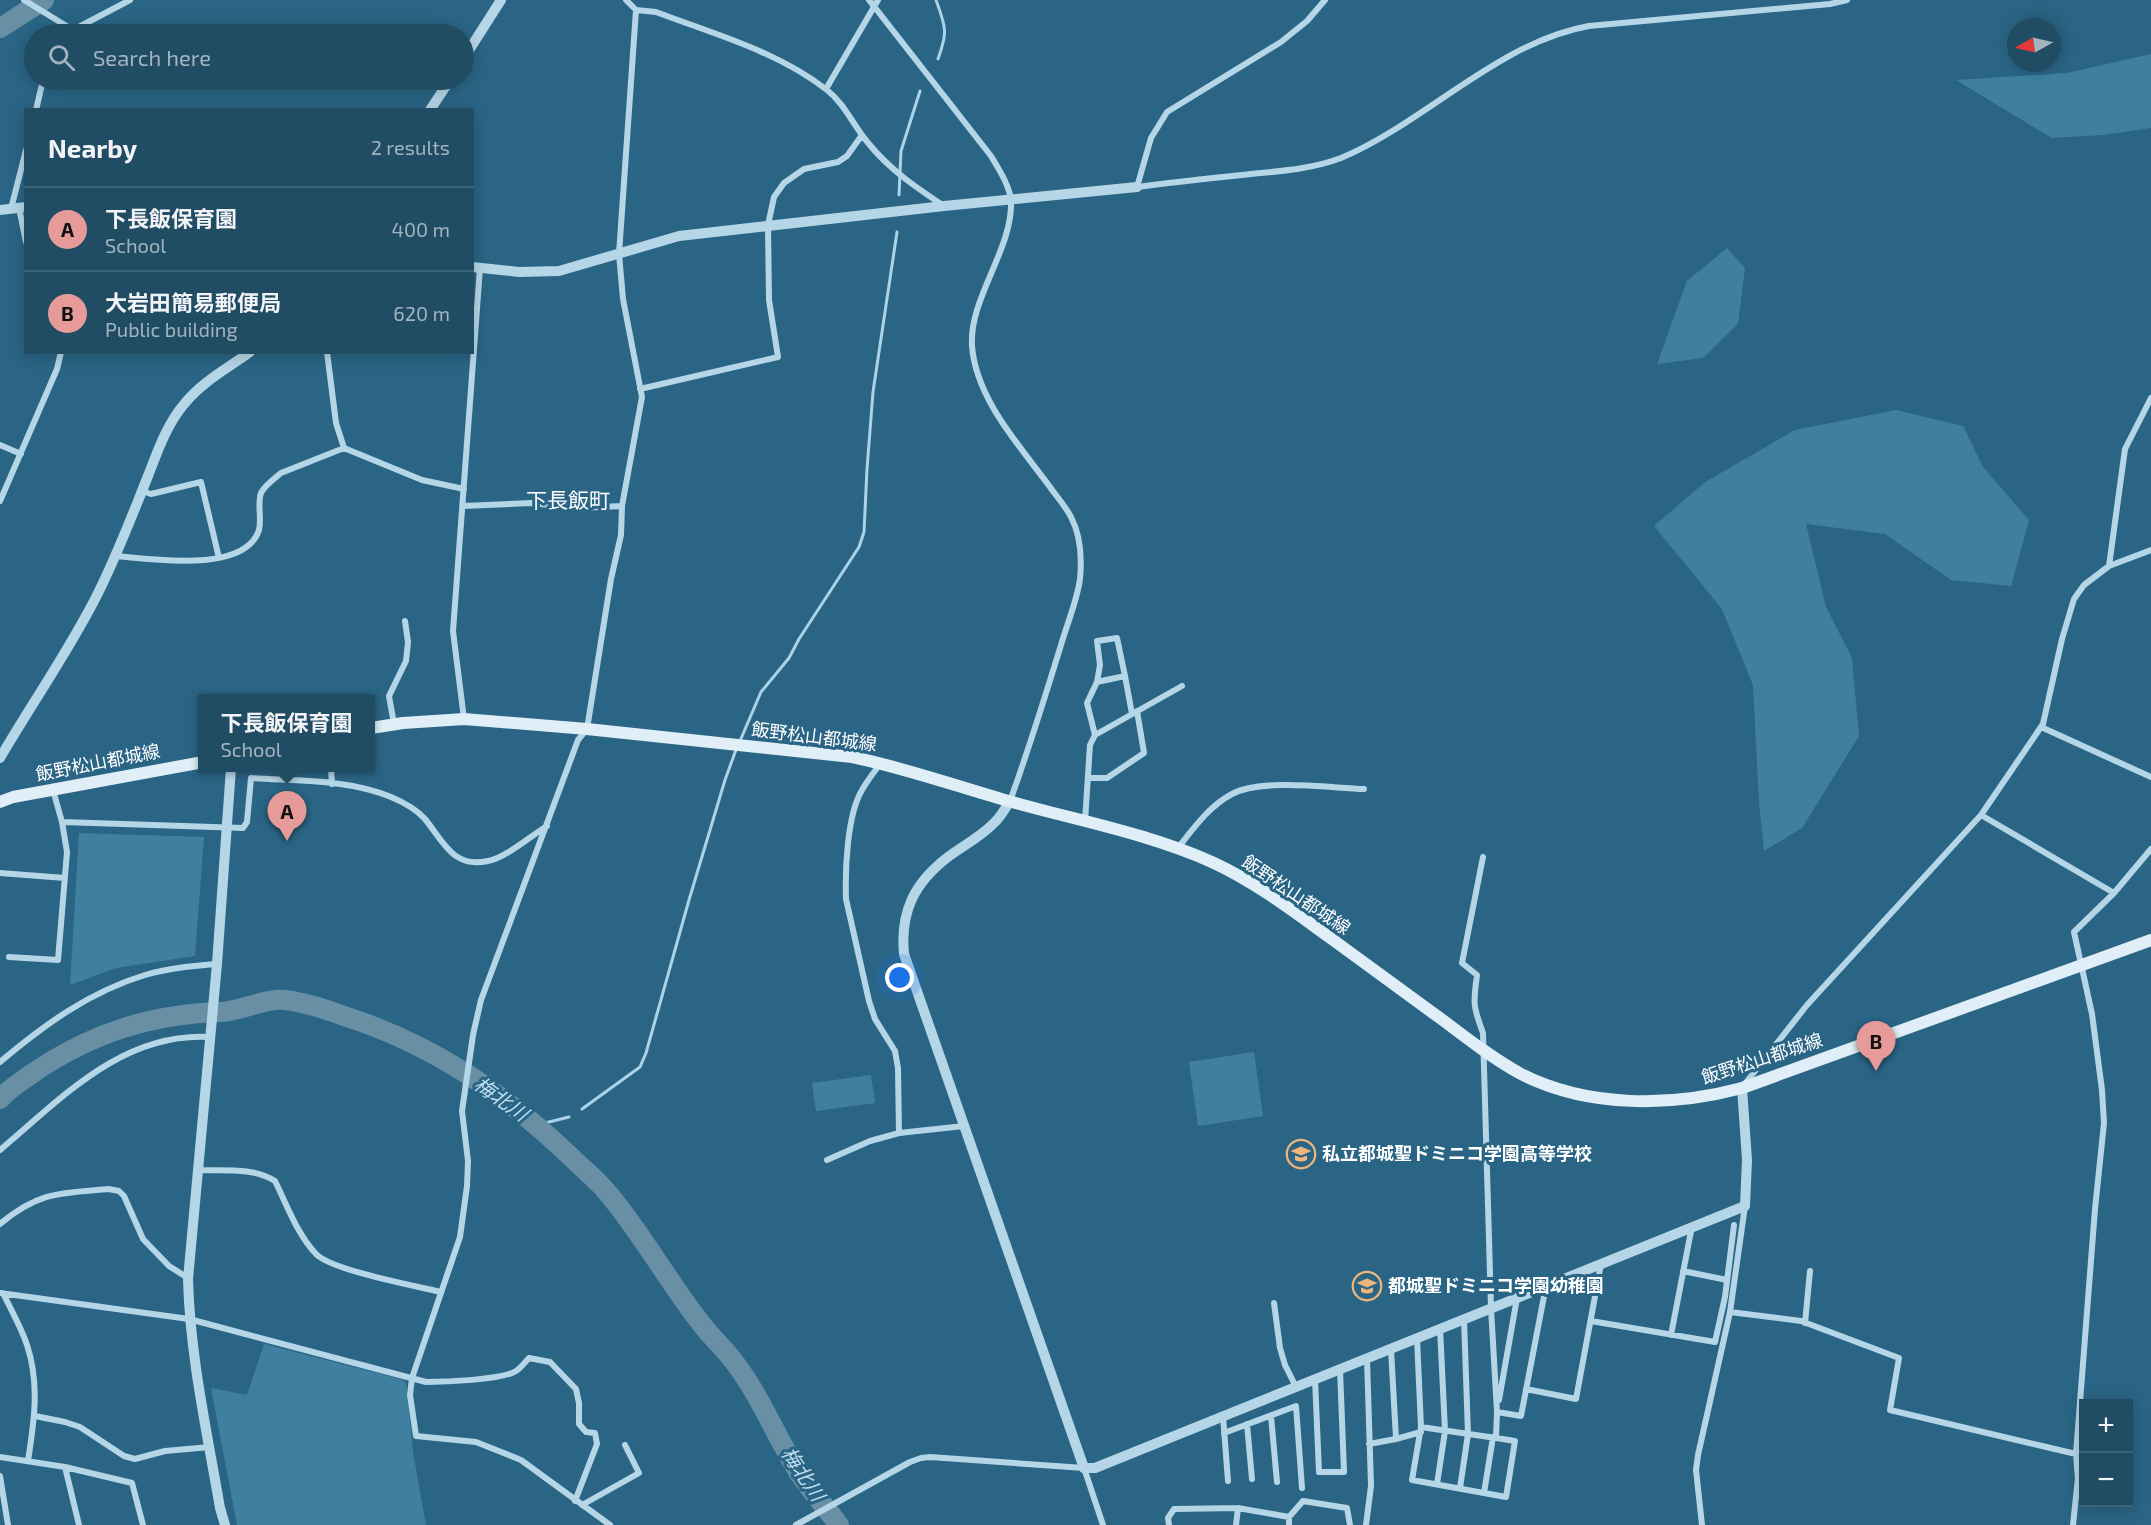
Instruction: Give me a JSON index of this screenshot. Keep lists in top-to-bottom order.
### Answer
{
  "streets": {
    "main road": ["飯野松山都城線"]
  },
  "districts": ["下長飯町"],
  "water": ["梅北川"],
  "places": {
    "school or university": ["私立都城聖ドミニコ学園高等学校", "都城聖ドミニコ学園幼稚園"]
  },
  "north": "left",
  "page": {
    "search": "Search here",
    "heading": ["Nearby", "2 results"],
    "list": [
      {
        "mark": "A",
        "name": "下長飯保育園",
        "note": "School",
        "value": "400 m"
      },
      {
        "mark": "B",
        "name": "大岩田簡易郵便局",
        "note": "Public building",
        "value": "620 m"
      }
    ],
    "popup": ["下長飯保育園", "School"],
    "pins": ["A", "B"],
    "map_buttons": ["+", "−"]
  }
}
